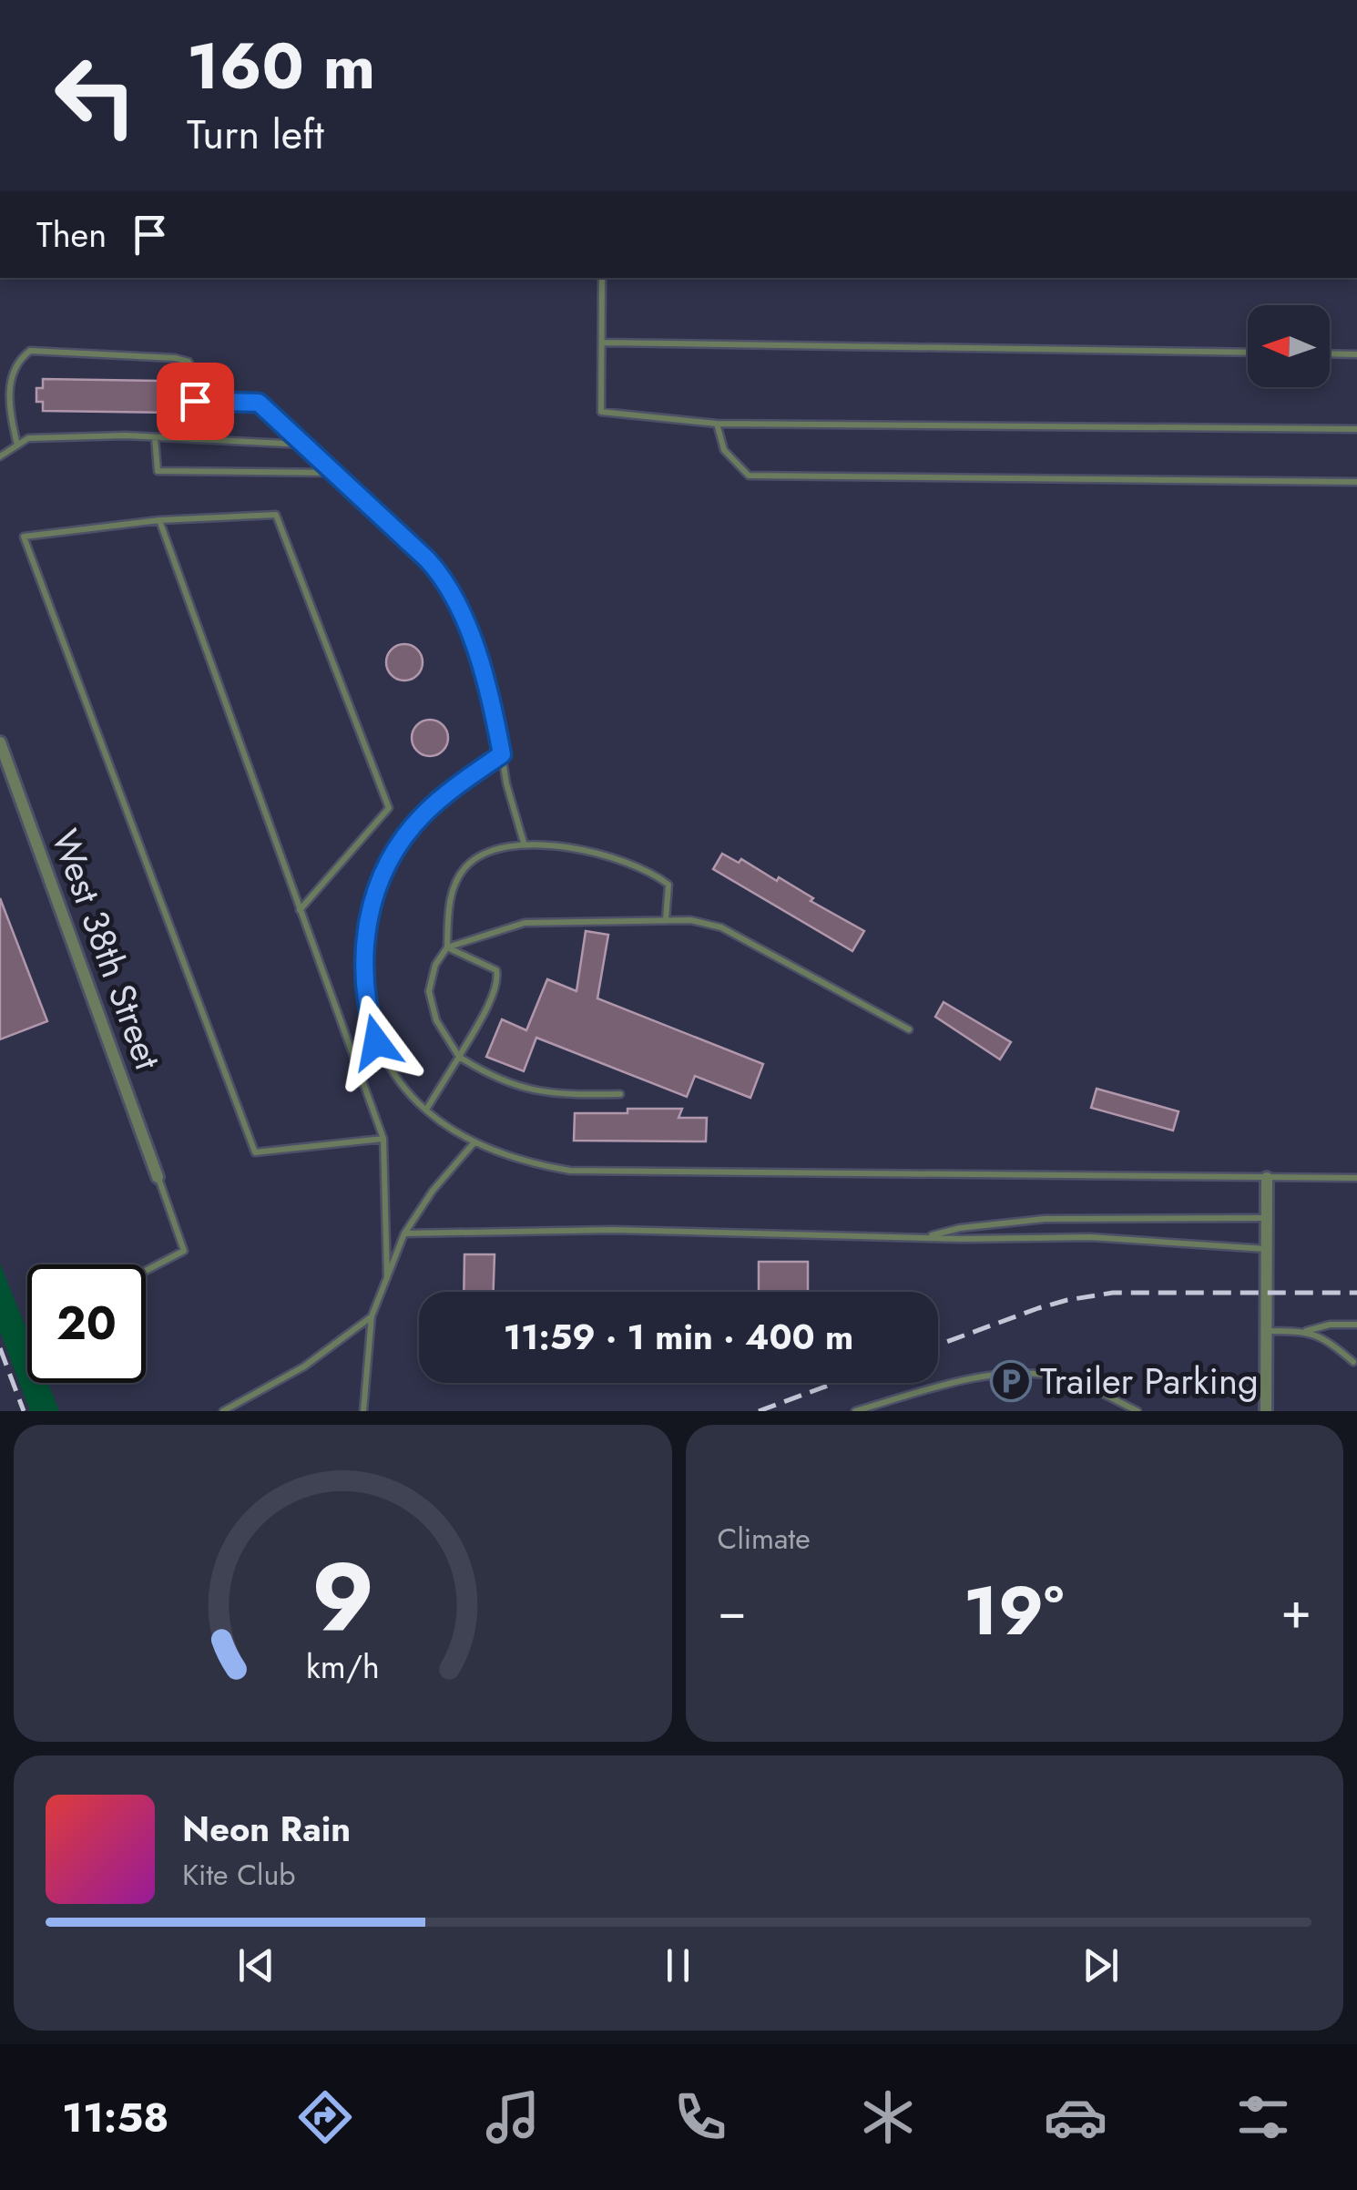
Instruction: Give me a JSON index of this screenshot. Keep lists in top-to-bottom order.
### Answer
{
  "streets": {
    "street": ["West 38th Street"]
  },
  "places": {
    "parking": ["Trailer Parking"]
  },
  "north": "left",
  "page": {
    "turn": ["160 m", "Turn left"],
    "then": "Then",
    "limit": "20",
    "trip": "11:59 · 1 min · 400 m",
    "tile": "Climate",
    "heat": ["−", "19°", "+"],
    "song": ["Neon Rain", "Kite Club"],
    "tabs": "11:58",
    "gauge": ["9", "km/h"]
  }
}
